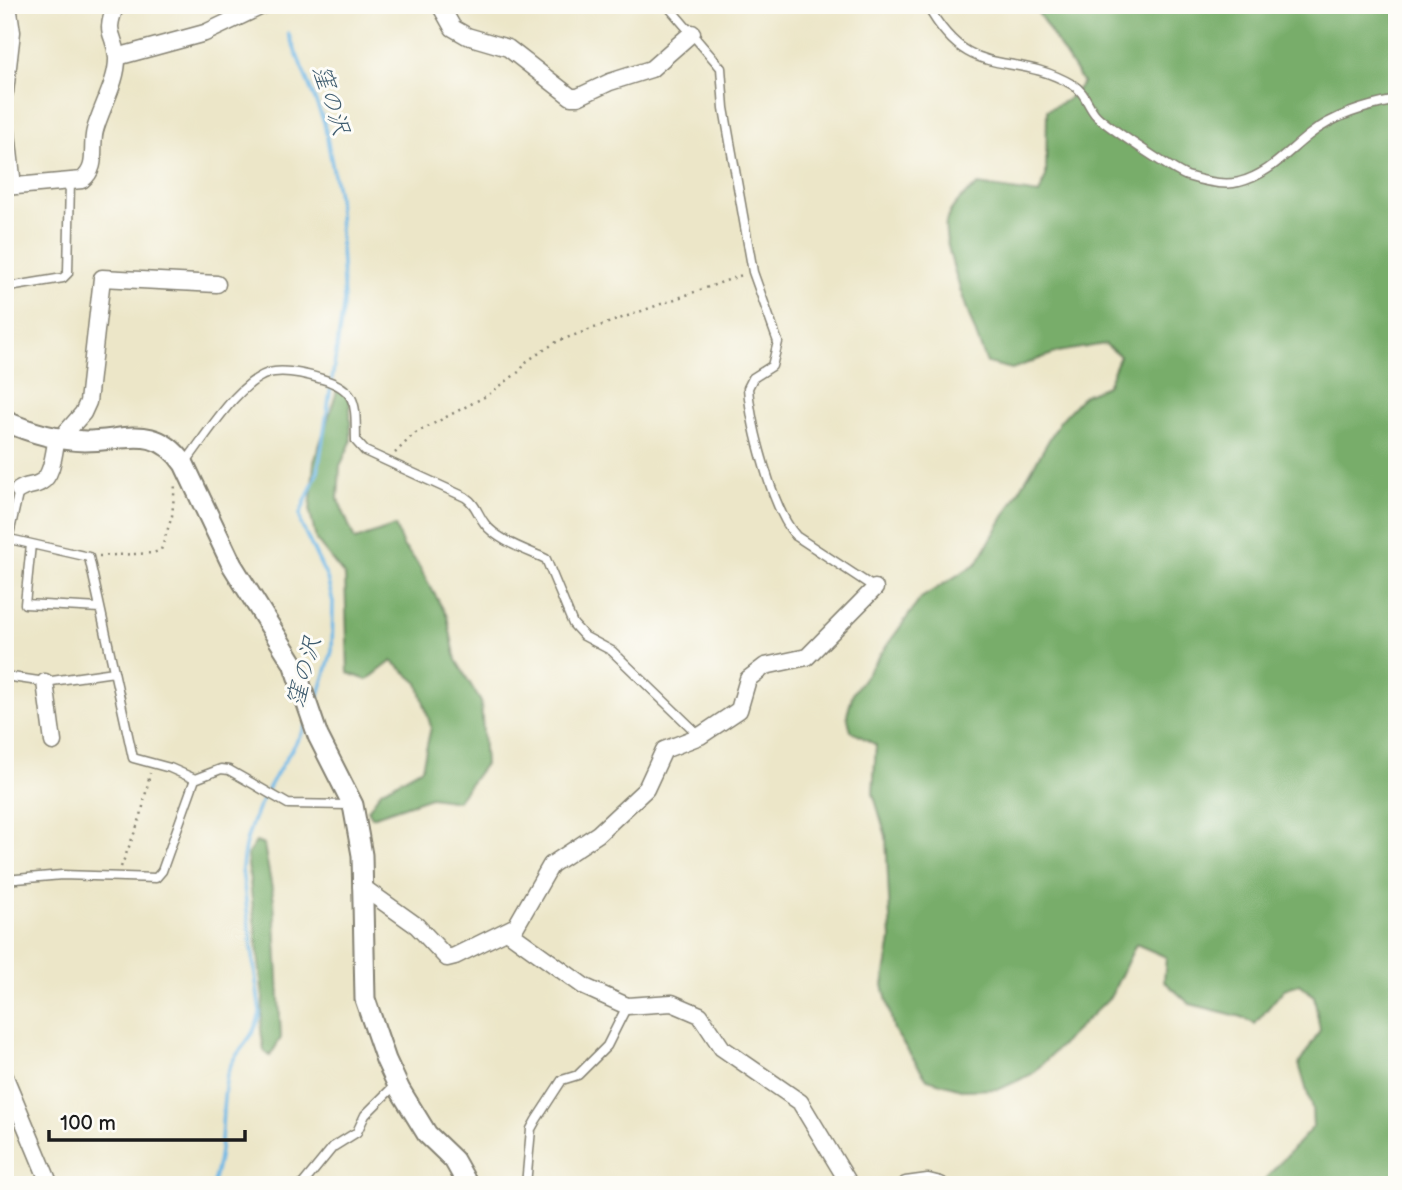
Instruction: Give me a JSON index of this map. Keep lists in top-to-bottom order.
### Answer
{
  "water": ["窪の沢"],
  "scale_bar": "100 m"
}
